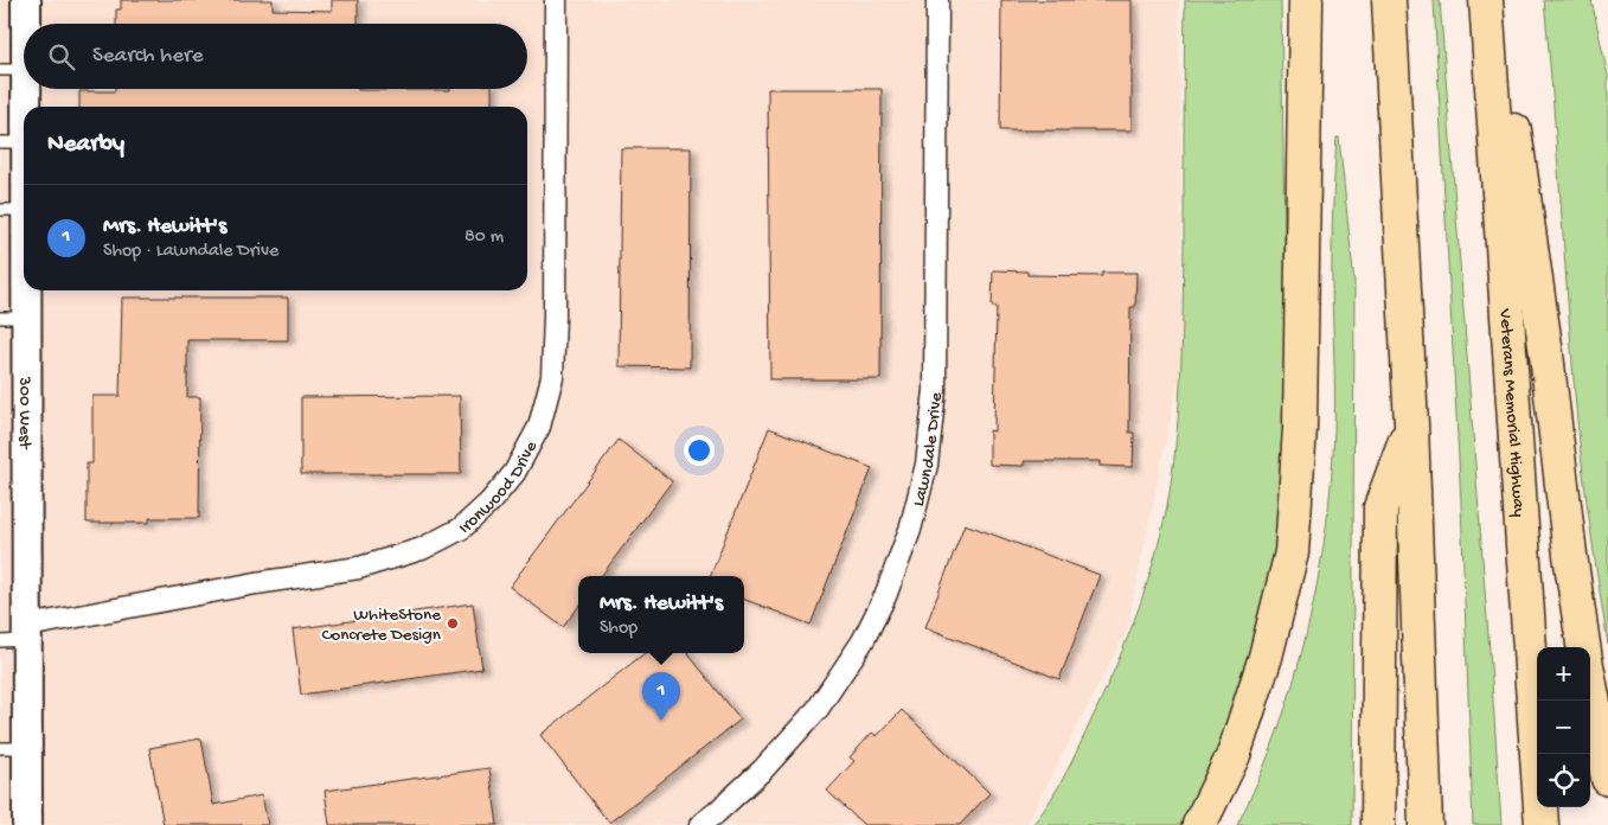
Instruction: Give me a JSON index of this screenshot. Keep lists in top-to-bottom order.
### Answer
{
  "streets": {
    "highway": ["Veterans Memorial Highway"],
    "main road": ["300 West"],
    "street": ["Lawndale Drive", "Ironwood Drive"]
  },
  "crossings": [
    ["300 West", "Ironwood Drive"]
  ],
  "places": ["WhiteStone Concrete Design"],
  "page": {
    "search": "Search here",
    "heading": "Nearby",
    "list": [
      {
        "mark": "1",
        "name": "Mrs. Hewitt's",
        "note": "Shop · Lawndale Drive",
        "value": "80 m"
      }
    ],
    "popup": ["Mrs. Hewitt's", "Shop"],
    "map_buttons": ["+", "−"],
    "pins": "1"
  }
}
